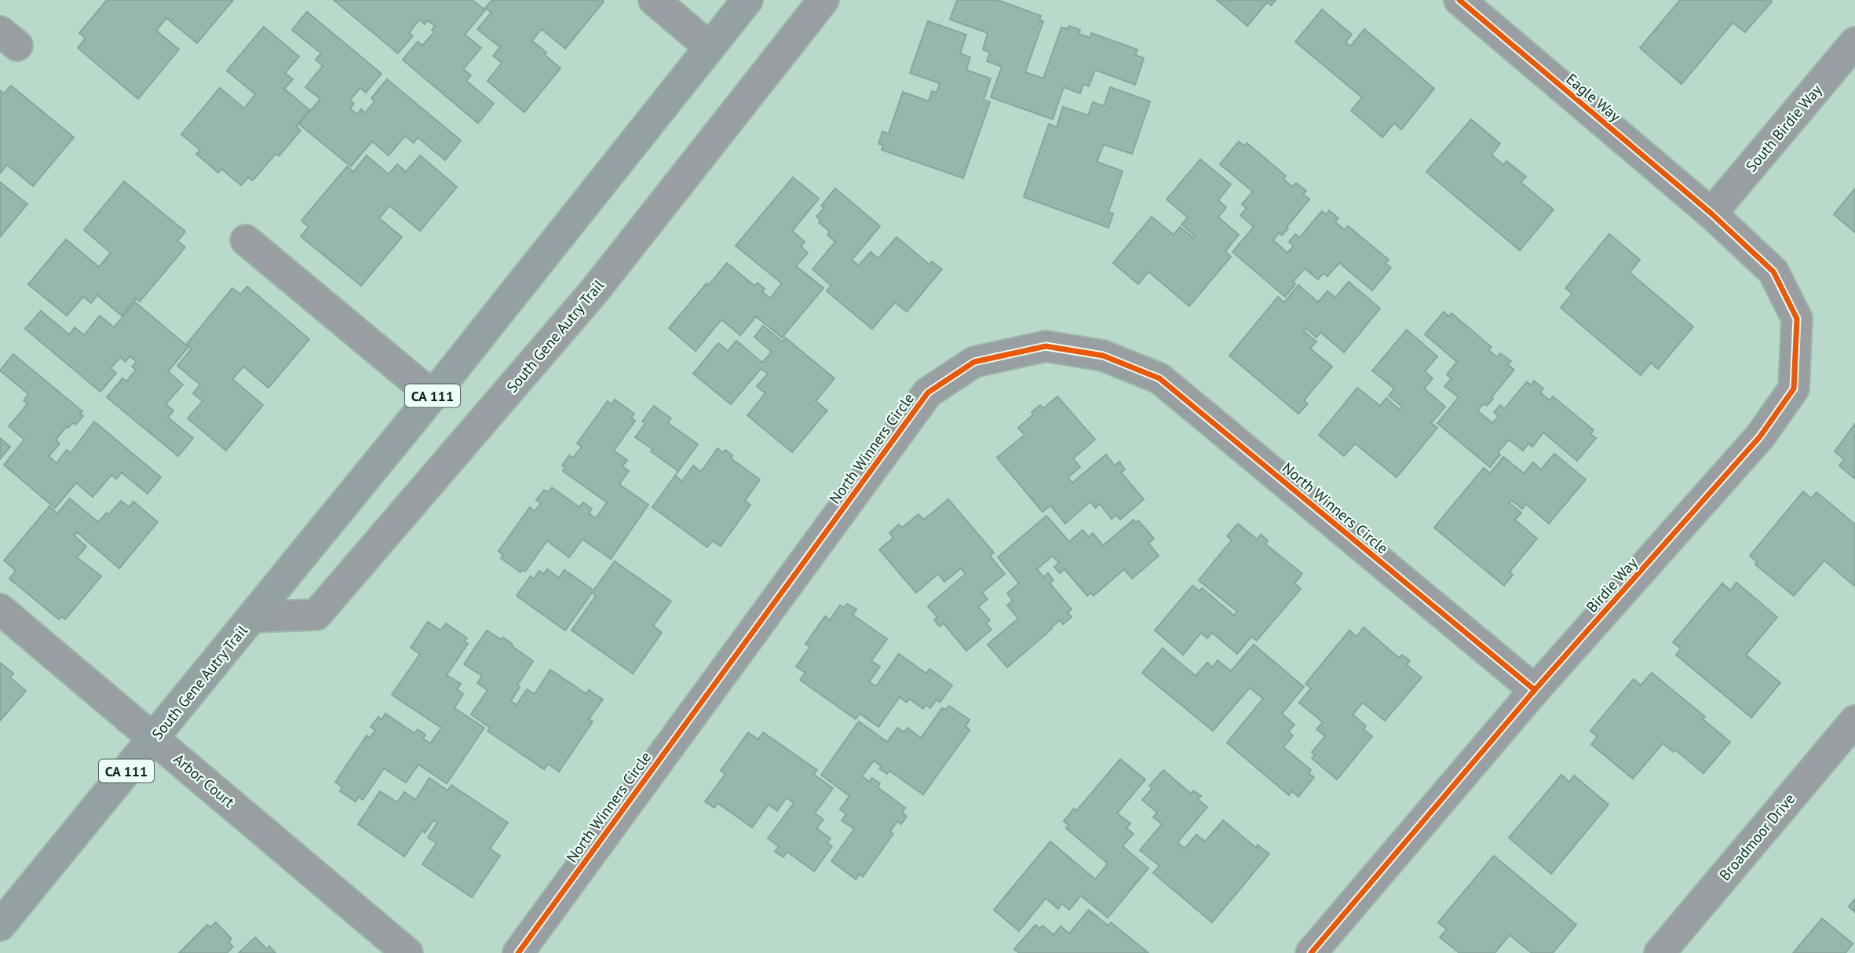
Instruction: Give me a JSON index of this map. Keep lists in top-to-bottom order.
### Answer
{
  "streets": {
    "main road": ["South Gene Autry Trail", "CA 111"],
    "street": [
      "Eagle Way",
      "South Birdie Way",
      "North Winners Circle",
      "Birdie Way",
      "Arbor Court",
      "Broadmoor Drive"
    ]
  },
  "crossings": [
    ["Eagle Way", "South Birdie Way"],
    ["Eagle Way", "Birdie Way"],
    ["South Birdie Way", "Birdie Way"],
    ["South Gene Autry Trail", "Arbor Court"],
    ["North Winners Circle", "Birdie Way"]
  ]
}
